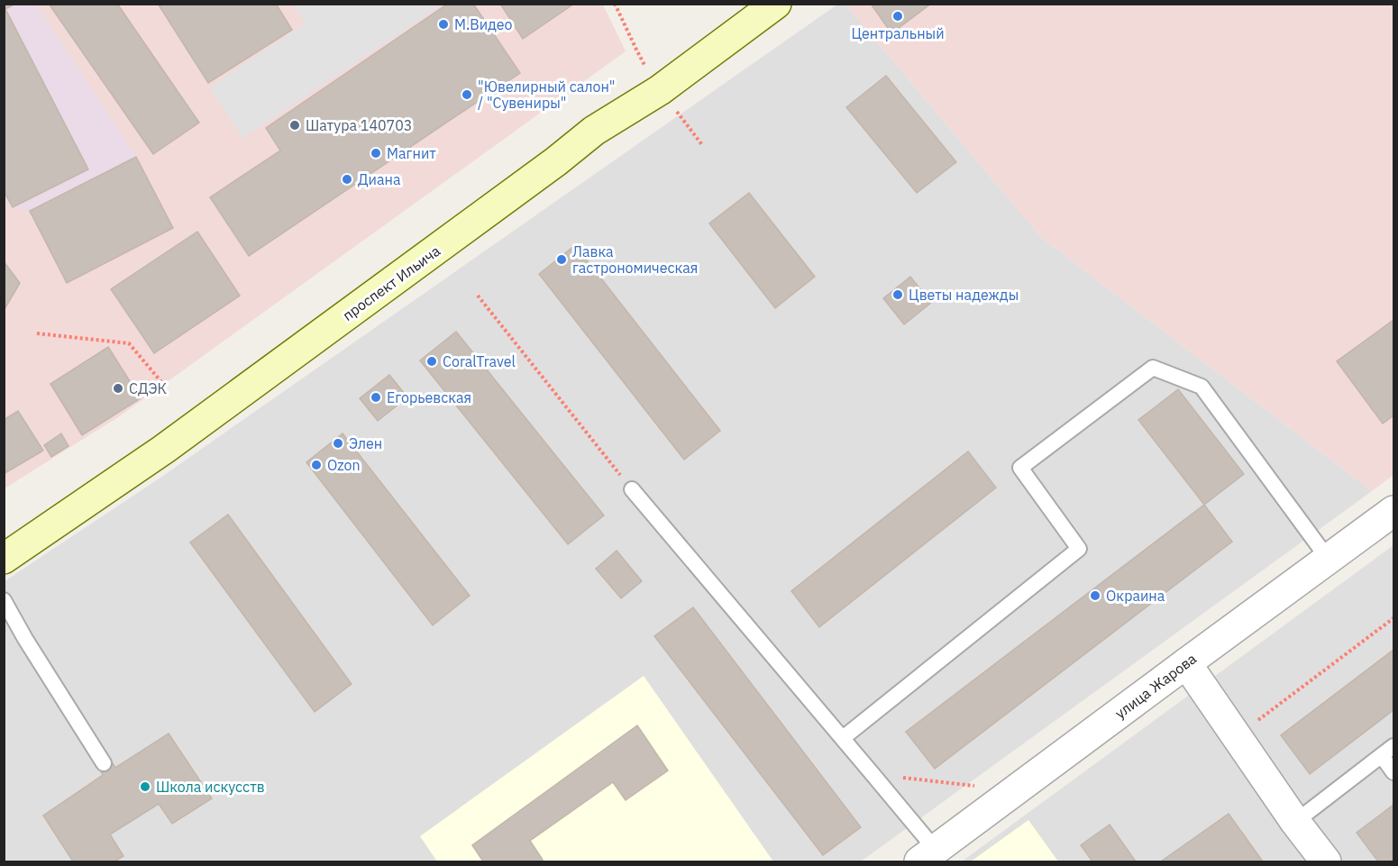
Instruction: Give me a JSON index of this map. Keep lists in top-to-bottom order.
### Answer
{
  "streets": {
    "street": ["проспект Ильича", "улица Жарова"]
  },
  "places": [
    "Центральный",
    "М.Видео",
    "\"Ювелирный салон\" / \"Сувениры\"",
    "Шатура 140703",
    "Магнит",
    "Диана",
    "Лавка гастрономическая",
    "Цветы надежды",
    "CoralTravel",
    "СДЭК",
    "Егорьевская",
    "Элен",
    "Ozon",
    "Окраина",
    "Школа искусств"
  ]
}
